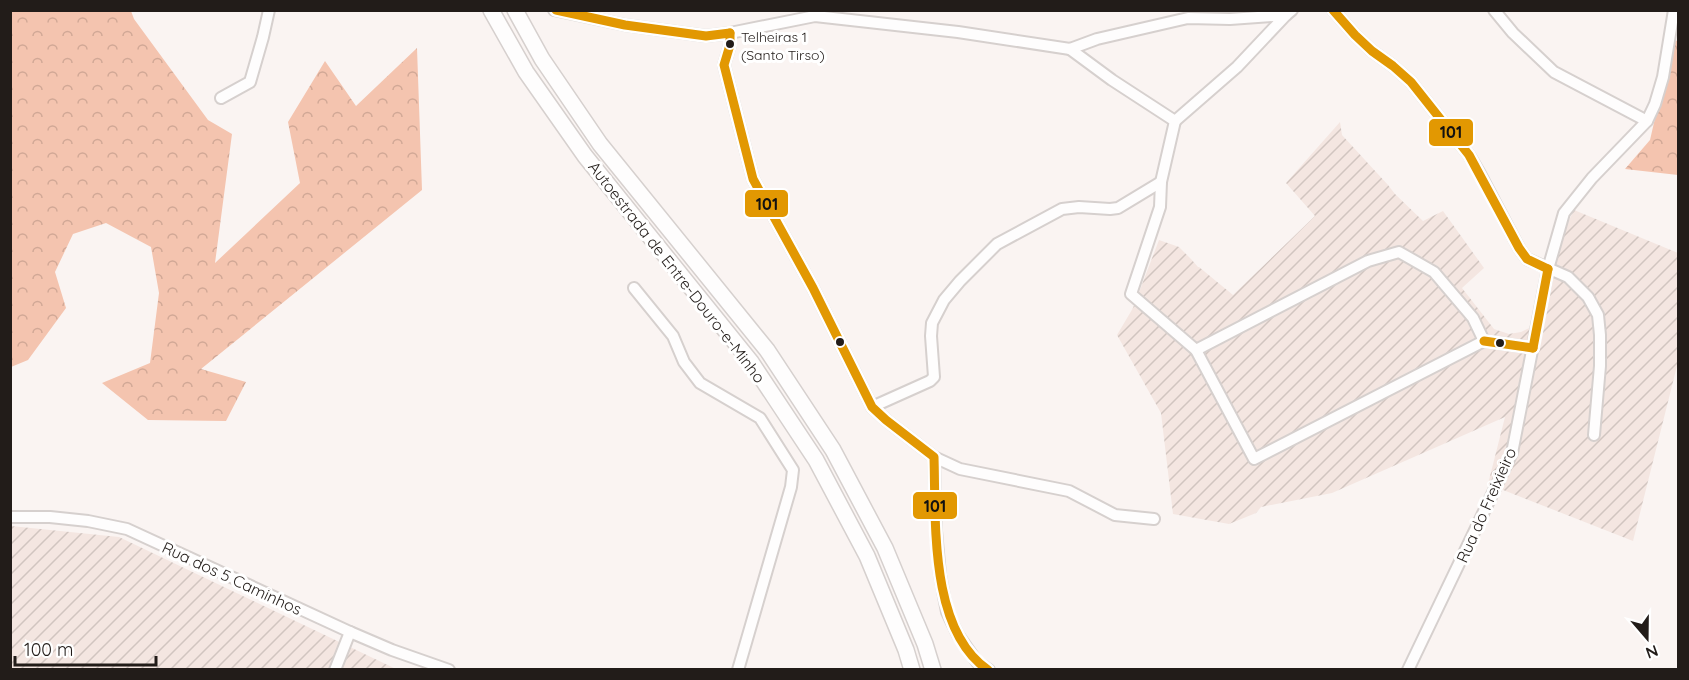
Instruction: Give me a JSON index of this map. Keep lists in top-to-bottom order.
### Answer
{
  "streets": {
    "highway": ["Autoestrada de Entre-Douro-e-Minho"],
    "street": ["Rua do Freixieiro", "Rua dos 5 Caminhos"]
  },
  "places": ["Telheiras 1 (Santo Tirso)"],
  "lines": ["transit line 101"],
  "scale_bar": "100 m",
  "north": "bottom"
}
